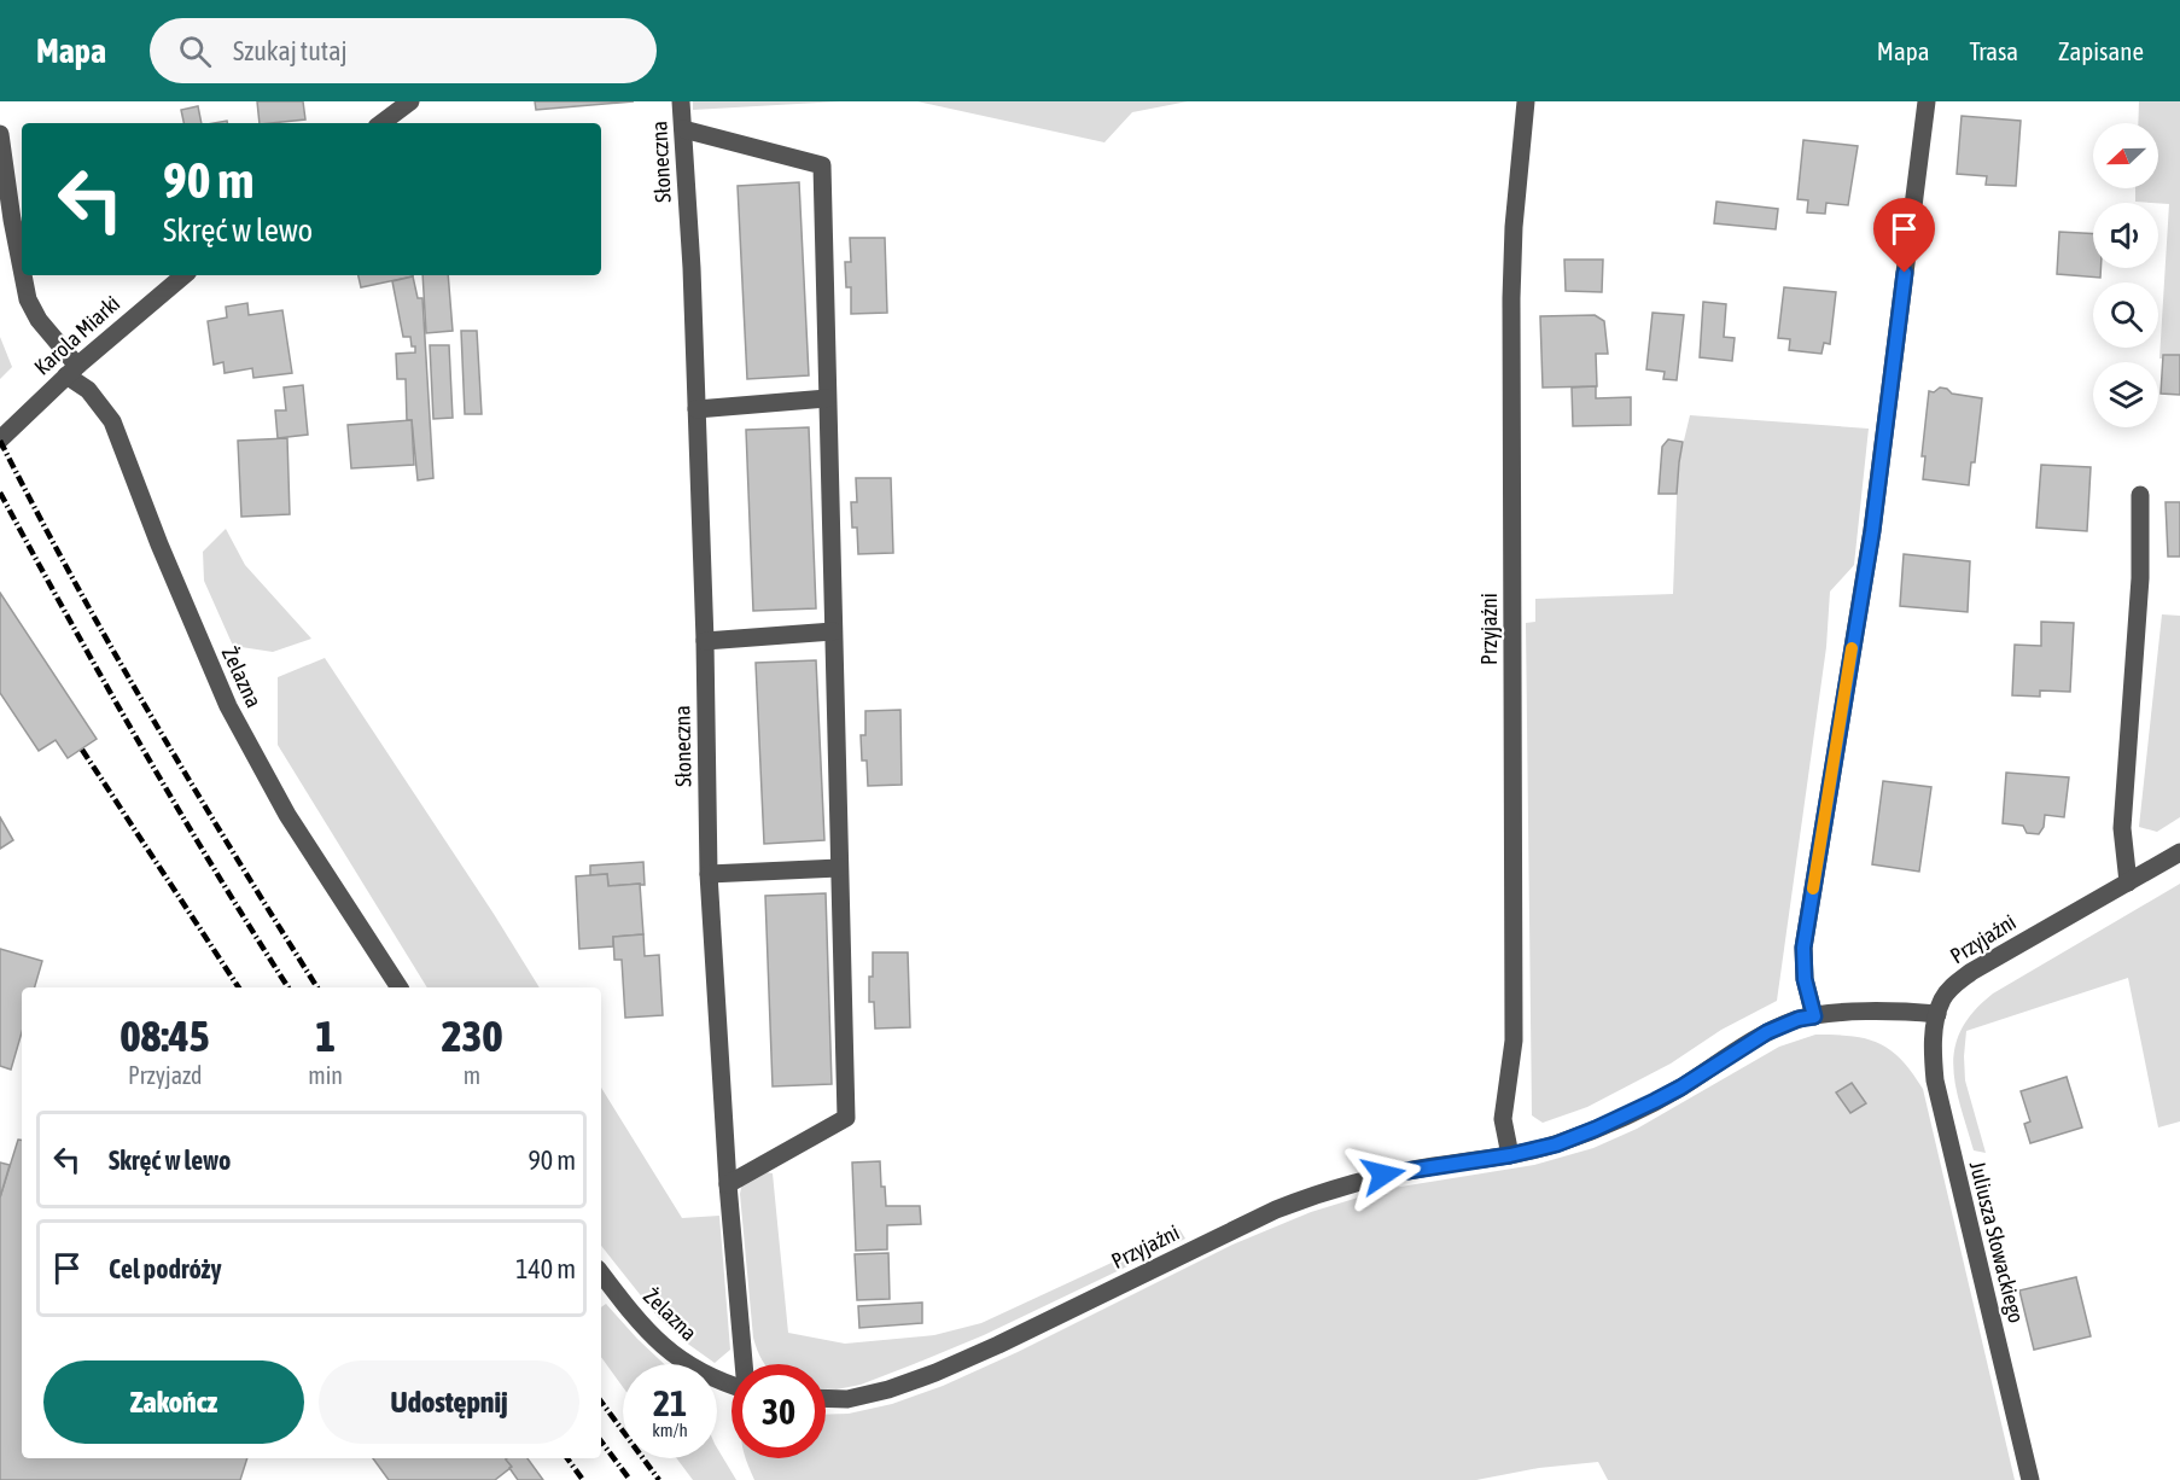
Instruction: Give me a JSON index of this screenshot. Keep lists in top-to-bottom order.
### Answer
{
  "streets": {
    "street": [
      "Słoneczna",
      "Karola Miarki",
      "Przyjaźni",
      "Żelazna",
      "Juliusza Słowackiego"
    ]
  },
  "crossings": [
    ["Karola Miarki", "Żelazna"],
    ["Przyjaźni", "Juliusza Słowackiego"]
  ],
  "north": "left",
  "page": {
    "header": "Mapa",
    "search": "Szukaj tutaj",
    "nav": ["Mapa", "Trasa", "Zapisane"],
    "turn": ["90 m", "Skręć w lewo"],
    "eta": [
      "08:45",
      "Przyjazd",
      "1",
      "min",
      "230",
      "m"
    ],
    "list": [
      {
        "name": "Skręć w lewo",
        "value": "90 m"
      },
      {
        "name": "Cel podróży",
        "value": "140 m"
      }
    ],
    "buttons": ["Zakończ", "Udostępnij"],
    "speed": "21 km/h",
    "limit": "30"
  }
}
